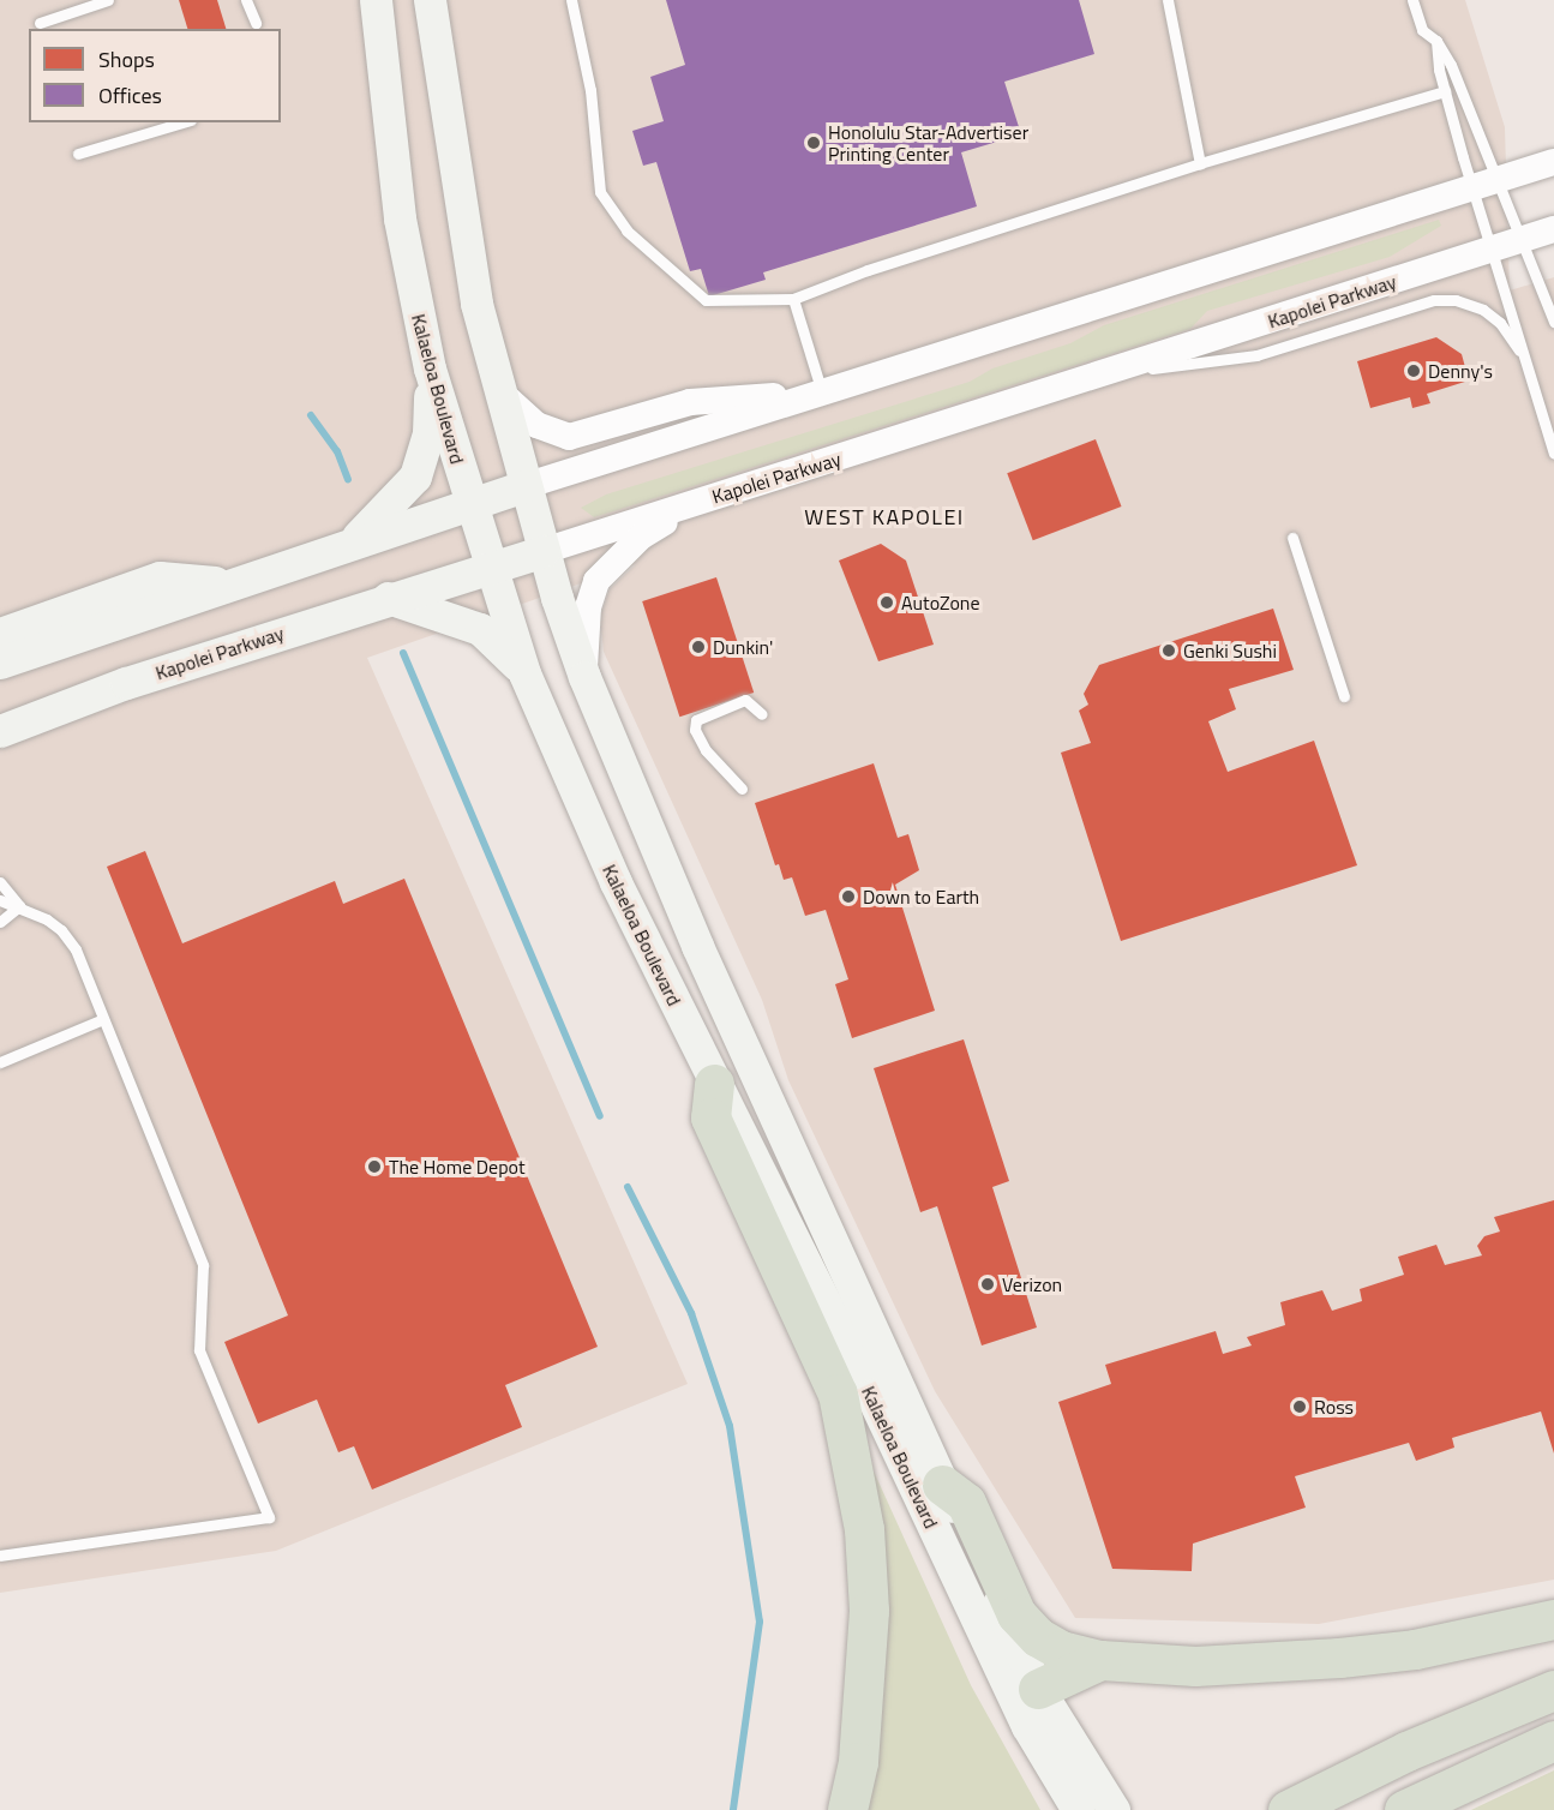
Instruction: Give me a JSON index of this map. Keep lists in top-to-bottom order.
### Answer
{
  "streets": {
    "main road": ["Kapolei Parkway", "Kalaeloa Boulevard"]
  },
  "crossings": [
    ["Kapolei Parkway", "Kalaeloa Boulevard"]
  ],
  "districts": ["WEST KAPOLEI"],
  "places": [
    "Honolulu Star-Advertiser Printing Center",
    "Denny's",
    "AutoZone",
    "Dunkin'",
    "Genki Sushi",
    "Down to Earth",
    "The Home Depot",
    "Verizon",
    "Ross"
  ],
  "legend": ["Shops", "Offices"]
}
